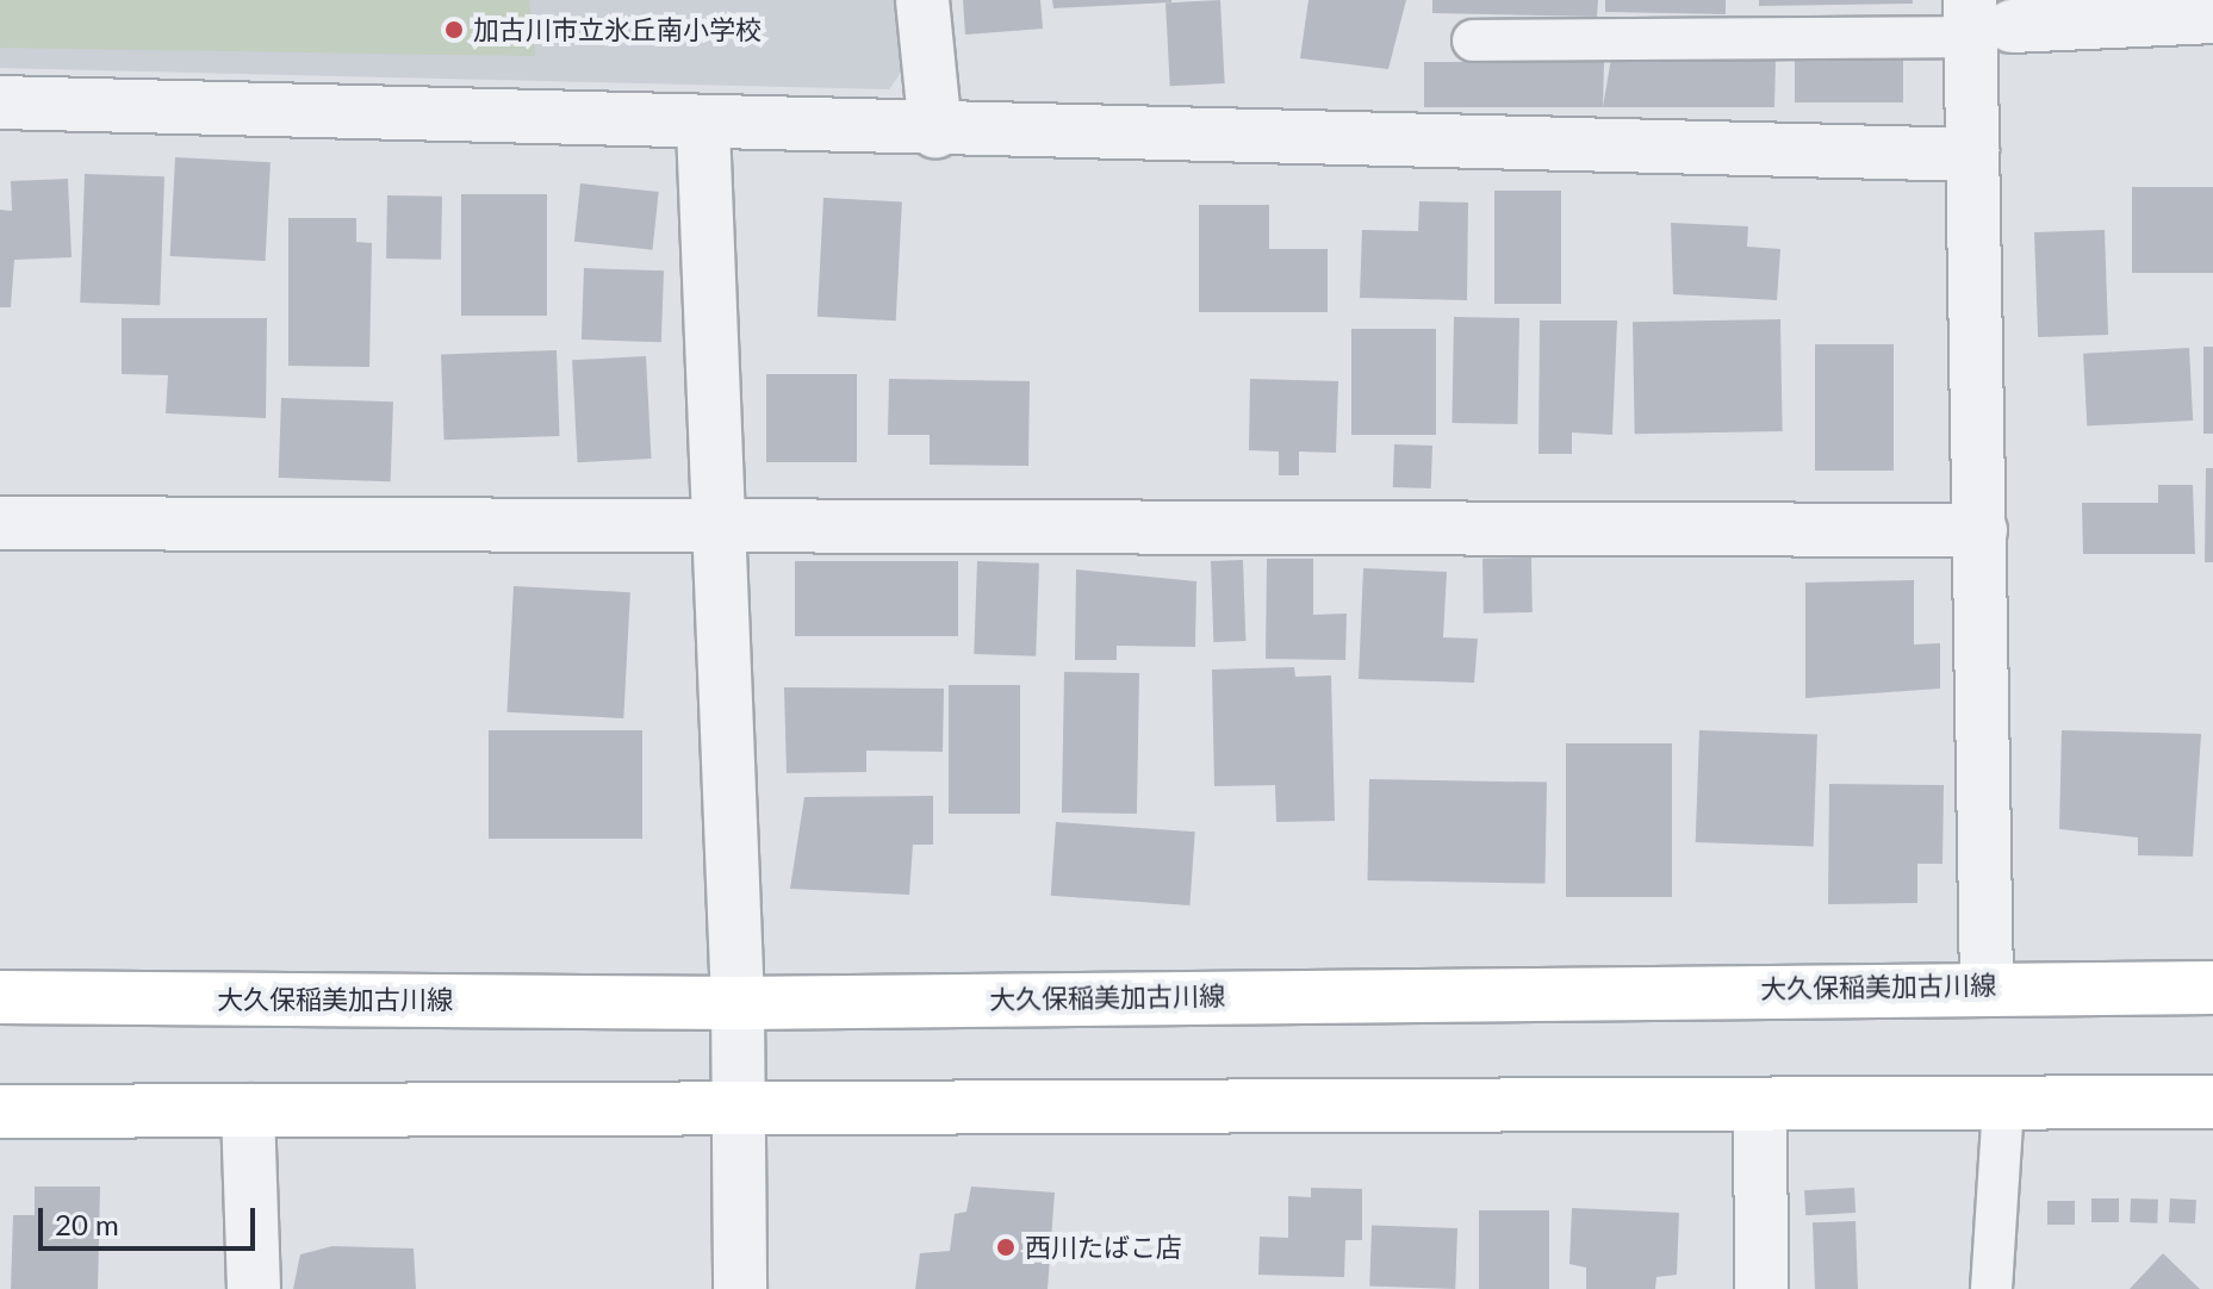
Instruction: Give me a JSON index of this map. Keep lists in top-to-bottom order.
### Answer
{
  "streets": {
    "main road": ["大久保稲美加古川線"]
  },
  "places": ["加古川市立氷丘南小学校", "西川たばこ店"],
  "scale_bar": "20 m"
}
